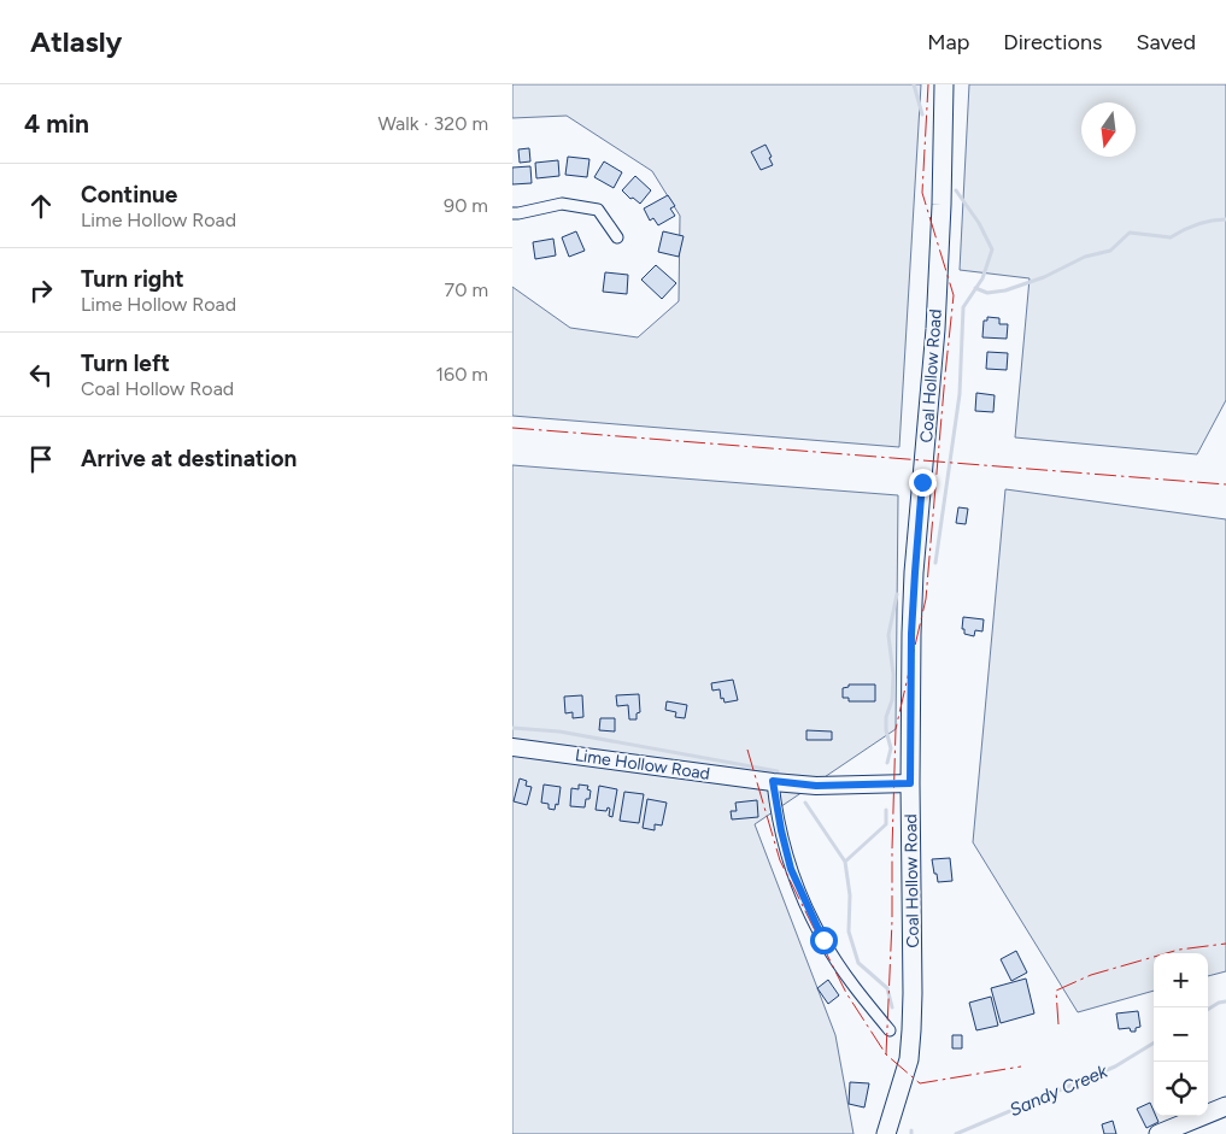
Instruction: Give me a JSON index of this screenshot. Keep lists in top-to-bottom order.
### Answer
{
  "streets": {
    "main road": ["Coal Hollow Road"],
    "street": ["Lime Hollow Road"]
  },
  "crossings": [
    ["Coal Hollow Road", "Lime Hollow Road"]
  ],
  "water": ["Sandy Creek"],
  "north": "bottom",
  "page": {
    "header": "Atlasly",
    "nav": ["Map", "Directions", "Saved"],
    "heading": ["4 min", "Walk · 320 m"],
    "list": [
      ["Continue", "Lime Hollow Road", "90 m"],
      ["Turn right", "Lime Hollow Road", "70 m"],
      ["Turn left", "Coal Hollow Road", "160 m"],
      "Arrive at destination"
    ],
    "map_buttons": ["+", "−"]
  }
}
